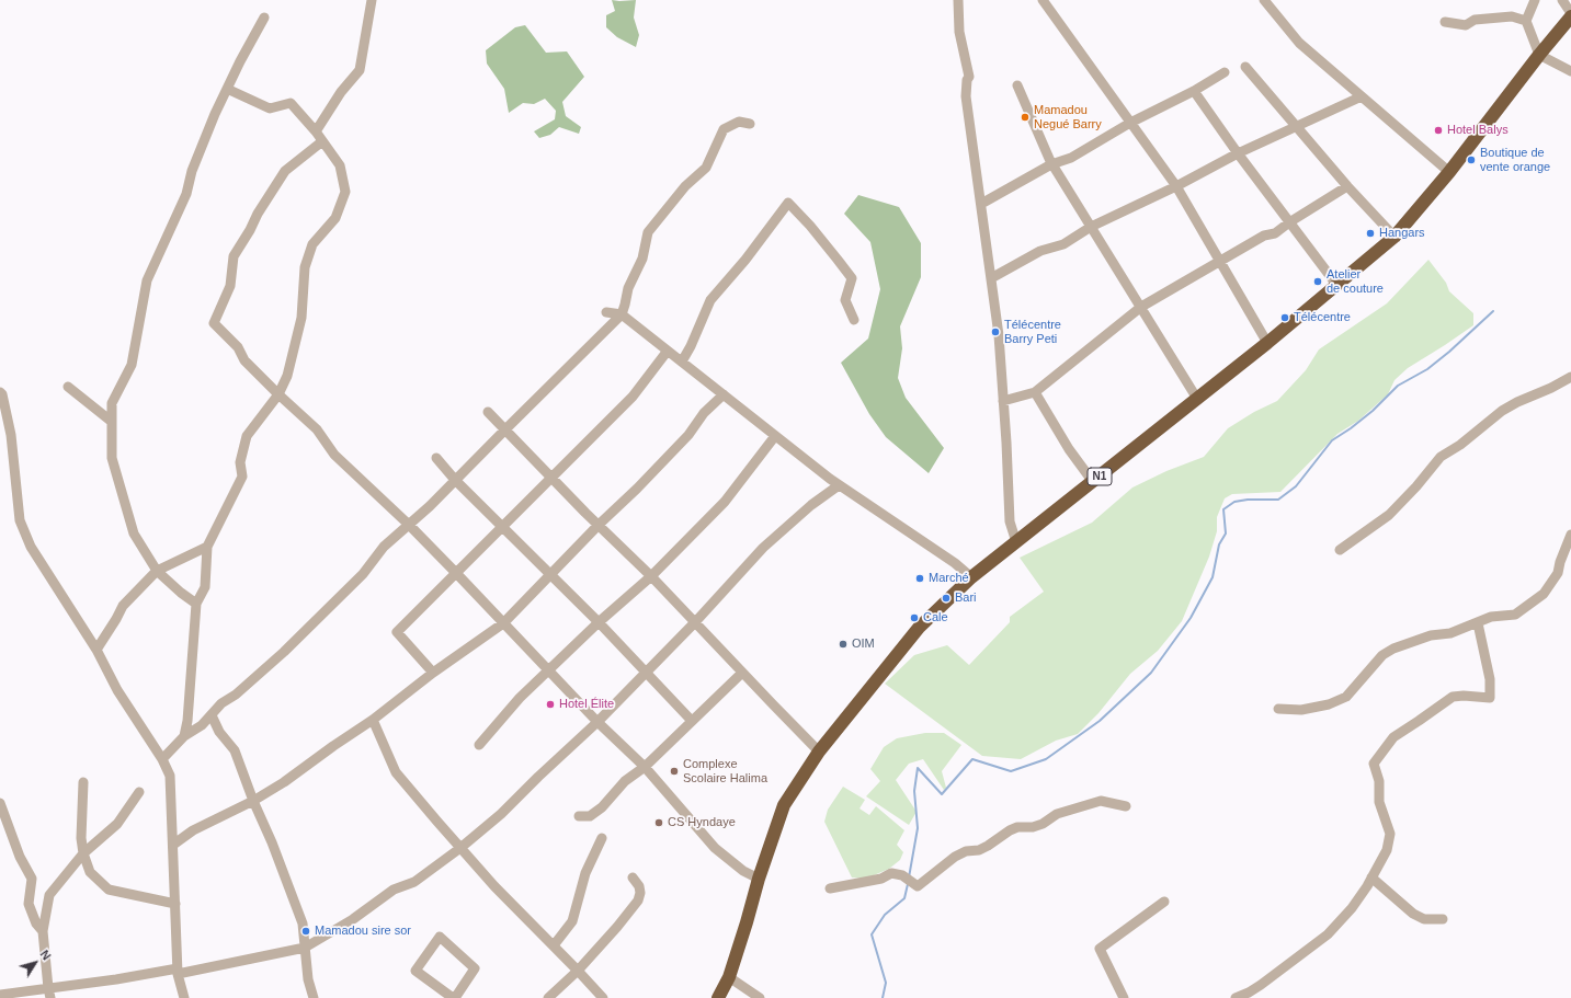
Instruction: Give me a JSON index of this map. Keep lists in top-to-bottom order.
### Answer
{
  "streets": {
    "highway": ["N1"]
  },
  "places": [
    "Mamadou Negué Barry",
    "Hotel Balys",
    "Boutique de vente orange",
    "Hangars",
    "Atelier de couture",
    "Télécentre",
    "Télécentre Barry Peti",
    "Marché",
    "Bari",
    "Cale",
    "OIM",
    "Hotel Élite",
    "Complexe Scolaire Halima",
    "CS Hyndaye",
    "Mamadou sire sor"
  ],
  "north": "top right"
}
